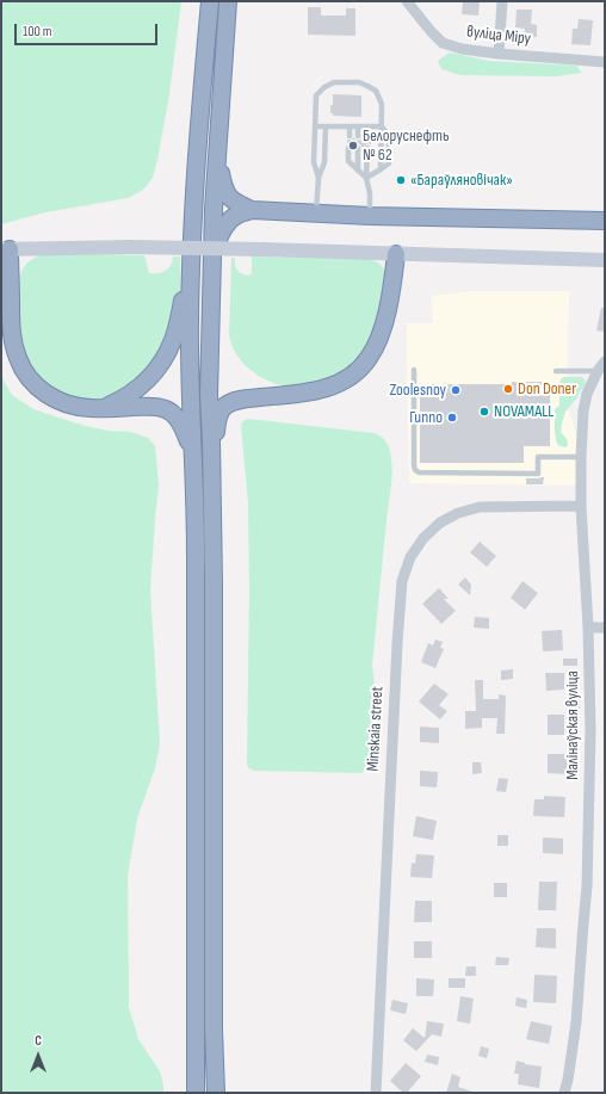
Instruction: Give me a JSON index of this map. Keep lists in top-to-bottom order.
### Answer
{
  "streets": {
    "street": ["вуліца Міру", "Малінаўская вуліца", "Minskaia street"]
  },
  "crossings": [
    ["Малінаўская вуліца", "Minskaia street"]
  ],
  "places": [
    "Белоруснефть № 62",
    "«Бараўляновічак»",
    "Don Doner",
    "Zoolesnoy",
    "NOVAMALL",
    "Гиппо"
  ],
  "scale_bar": "100 m",
  "north": "top"
}
